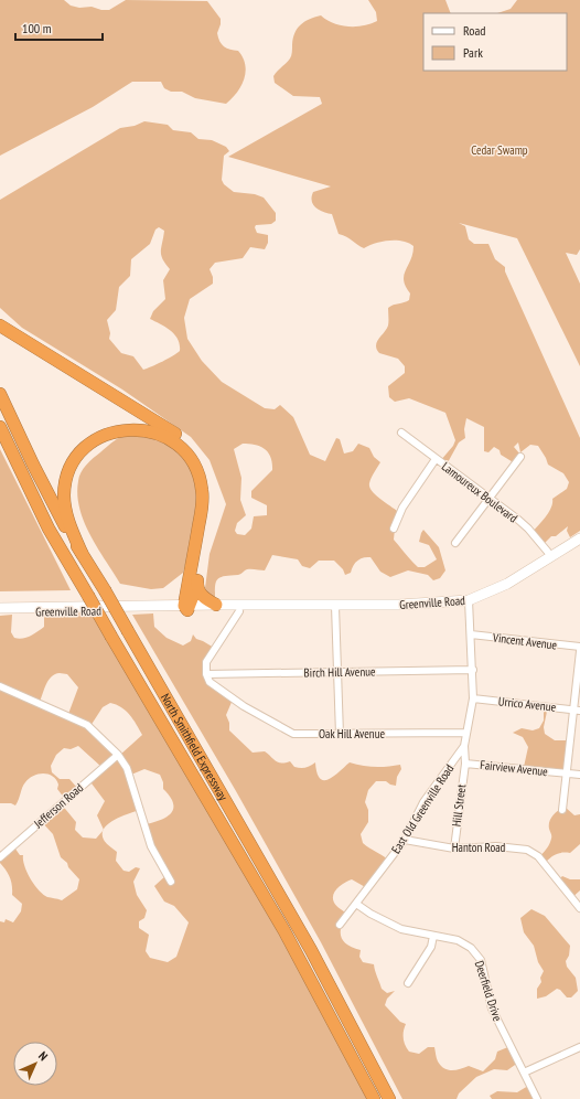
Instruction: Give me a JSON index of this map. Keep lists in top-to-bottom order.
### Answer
{
  "streets": {
    "highway": ["North Smithfield Expressway"],
    "main road": ["Greenville Road"],
    "street": [
      "Lamoureux Boulevard",
      "Vincent Avenue",
      "Birch Hill Avenue",
      "Urrico Avenue",
      "Oak Hill Avenue",
      "Fairview Avenue",
      "Jefferson Road",
      "Hill Street",
      "East Old Greenville Road",
      "Hanton Road",
      "Deerfield Drive"
    ]
  },
  "crossings": [
    ["Lamoureux Boulevard", "Greenville Road"],
    ["Greenville Road", "East Old Greenville Road"],
    ["Vincent Avenue", "East Old Greenville Road"],
    ["Birch Hill Avenue", "Oak Hill Avenue"],
    ["Birch Hill Avenue", "East Old Greenville Road"],
    ["Urrico Avenue", "East Old Greenville Road"],
    ["Oak Hill Avenue", "East Old Greenville Road"],
    ["Fairview Avenue", "Hill Street"],
    ["Fairview Avenue", "East Old Greenville Road"],
    ["Hill Street", "Hanton Road"],
    ["East Old Greenville Road", "Hanton Road"],
    ["East Old Greenville Road", "Deerfield Drive"]
  ],
  "parks": ["Cedar Swamp"],
  "legend": ["Road", "Park"],
  "scale_bar": "100 m",
  "north": "top right"
}
